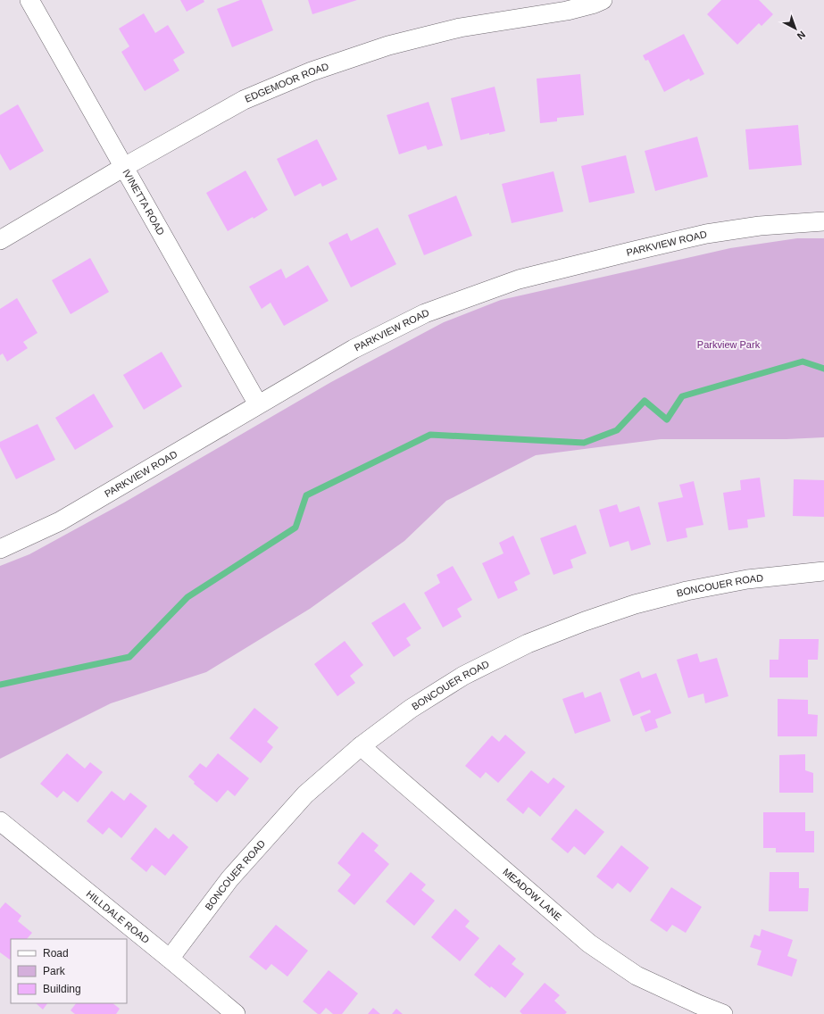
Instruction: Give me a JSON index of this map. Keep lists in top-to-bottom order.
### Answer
{
  "streets": {
    "street": [
      "EDGEMOOR ROAD",
      "IVINETTA ROAD",
      "PARKVIEW ROAD",
      "BONCOUER ROAD",
      "MEADOW LANE",
      "HILLDALE ROAD"
    ]
  },
  "crossings": [
    ["EDGEMOOR ROAD", "IVINETTA ROAD"],
    ["IVINETTA ROAD", "PARKVIEW ROAD"],
    ["BONCOUER ROAD", "MEADOW LANE"],
    ["BONCOUER ROAD", "HILLDALE ROAD"]
  ],
  "parks": ["Parkview Park"],
  "legend": ["Road", "Park", "Building"],
  "north": "bottom right"
}
